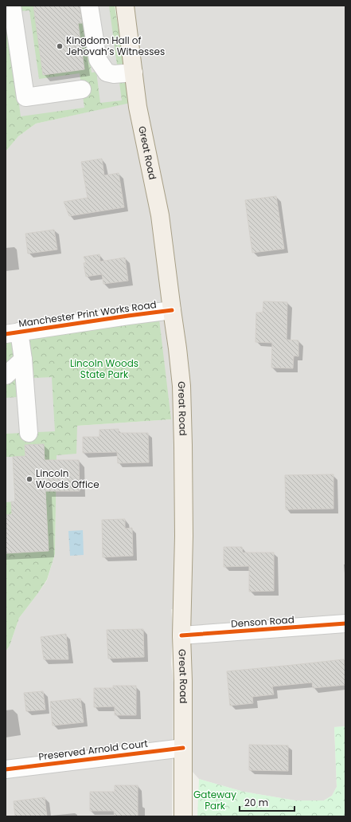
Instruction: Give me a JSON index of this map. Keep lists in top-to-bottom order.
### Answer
{
  "streets": {
    "main road": ["Great Road"],
    "street": ["Manchester Print Works Road", "Denson Road", "Preserved Arnold Court"]
  },
  "crossings": [
    ["Great Road", "Manchester Print Works Road"],
    ["Great Road", "Denson Road"],
    ["Great Road", "Preserved Arnold Court"]
  ],
  "parks": ["Lincoln Woods State Park", "Gateway Park"],
  "places": ["Kingdom Hall of Jehovah’s Witnesses", "Lincoln Woods Office"],
  "scale_bar": "20 m"
}
